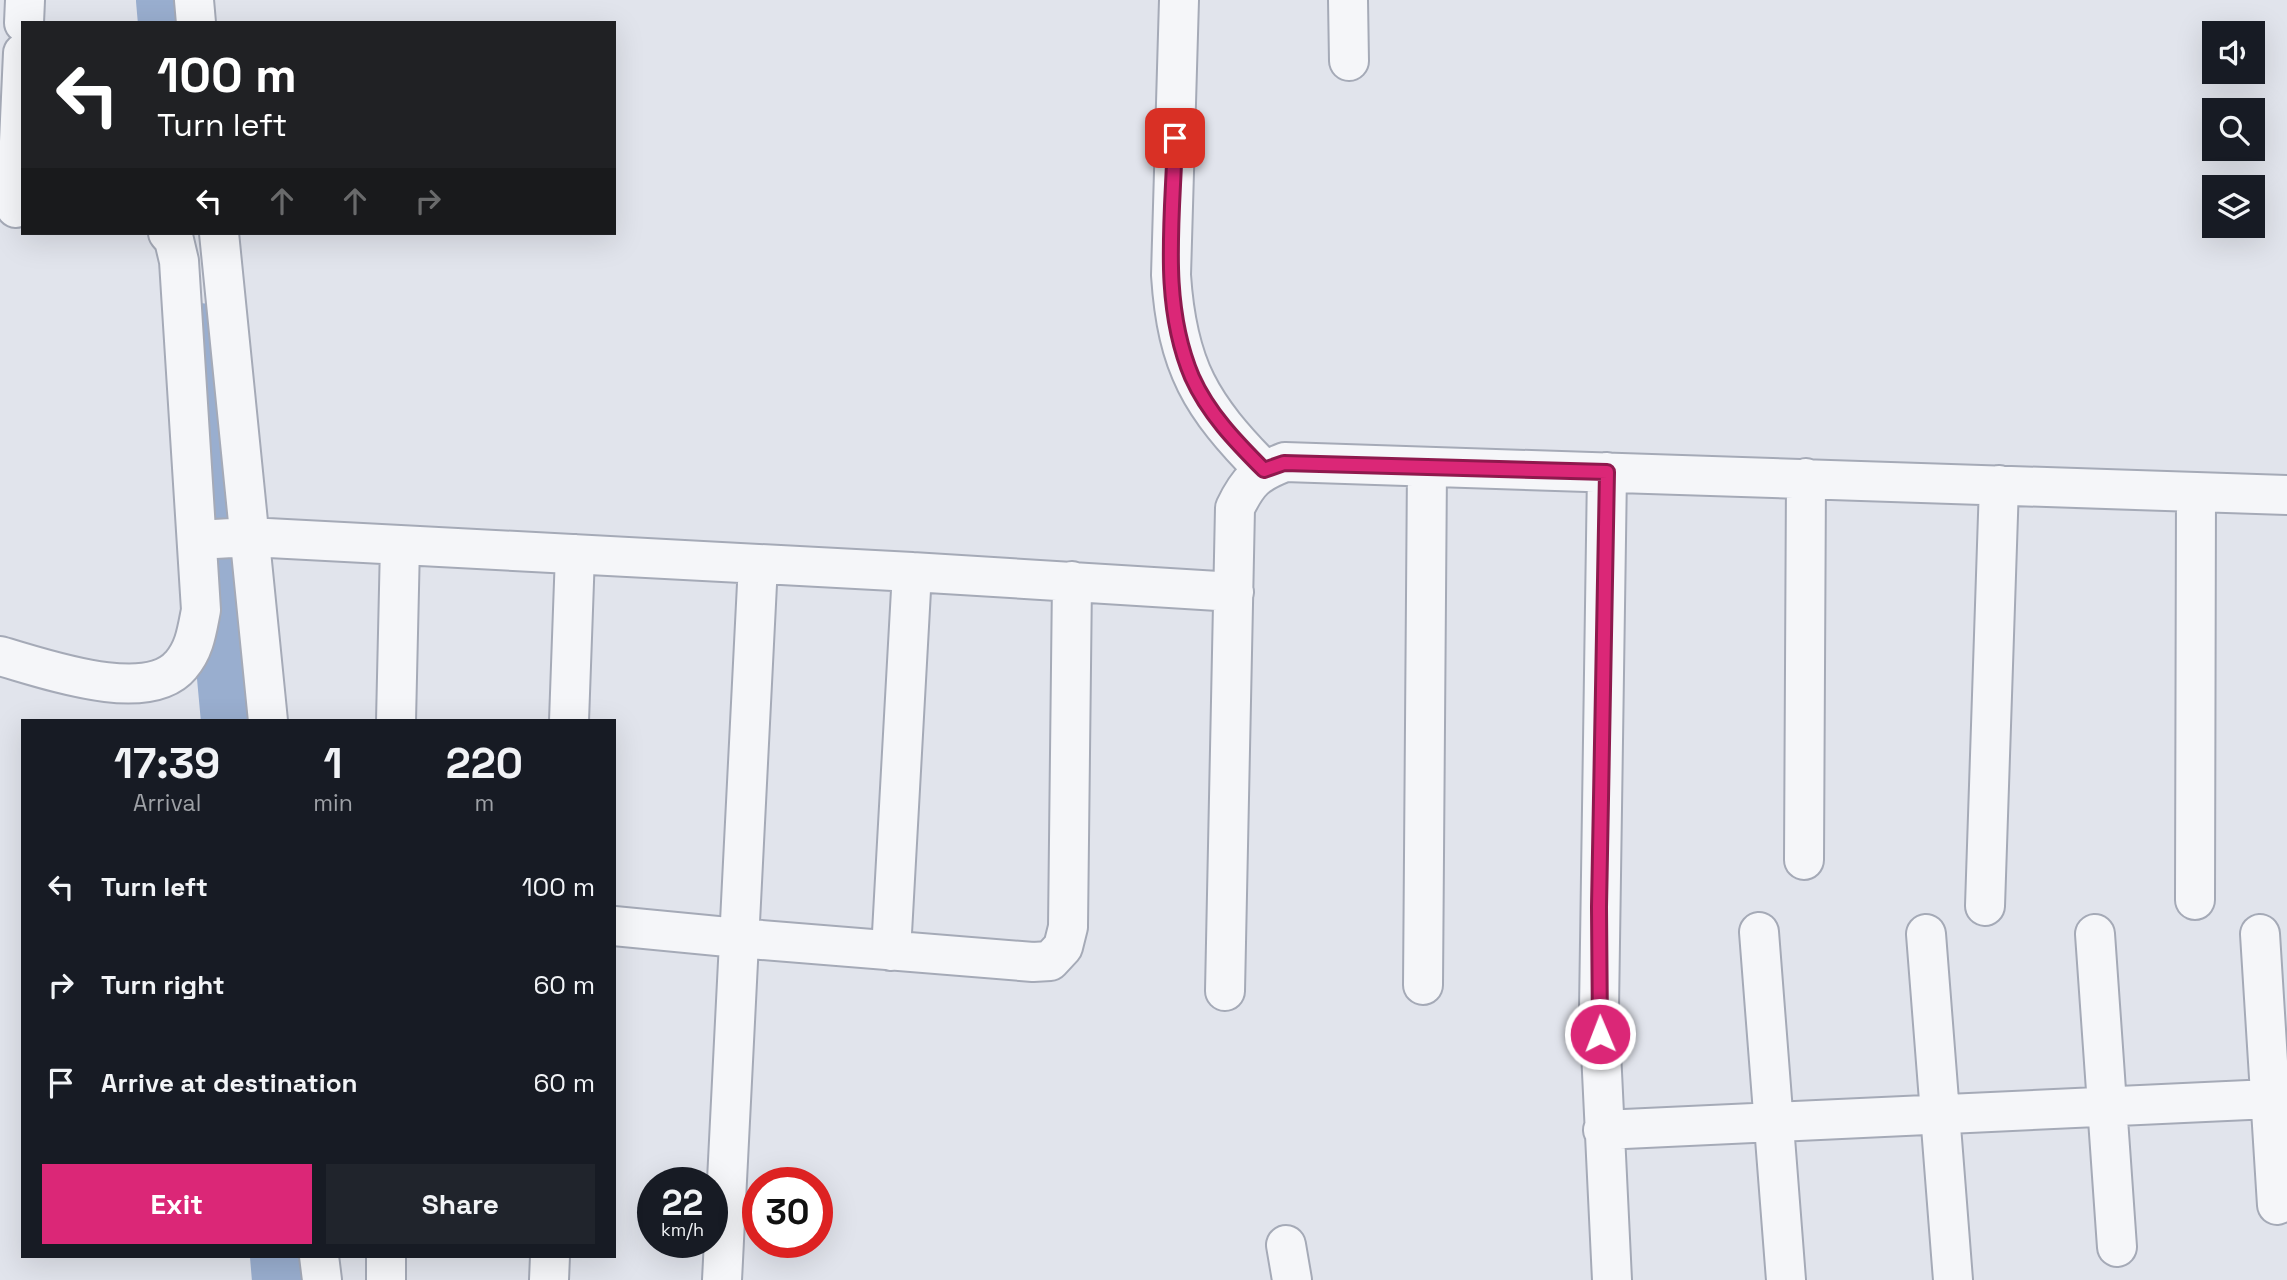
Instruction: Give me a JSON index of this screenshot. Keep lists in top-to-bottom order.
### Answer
{
  "page": {
    "turn": ["100 m", "Turn left"],
    "eta": [
      "17:39",
      "Arrival",
      "1",
      "min",
      "220",
      "m"
    ],
    "list": [
      {
        "name": "Turn left",
        "value": "100 m"
      },
      {
        "name": "Turn right",
        "value": "60 m"
      },
      {
        "name": "Arrive at destination",
        "value": "60 m"
      }
    ],
    "buttons": ["Exit", "Share"],
    "speed": "22 km/h",
    "limit": "30"
  }
}
